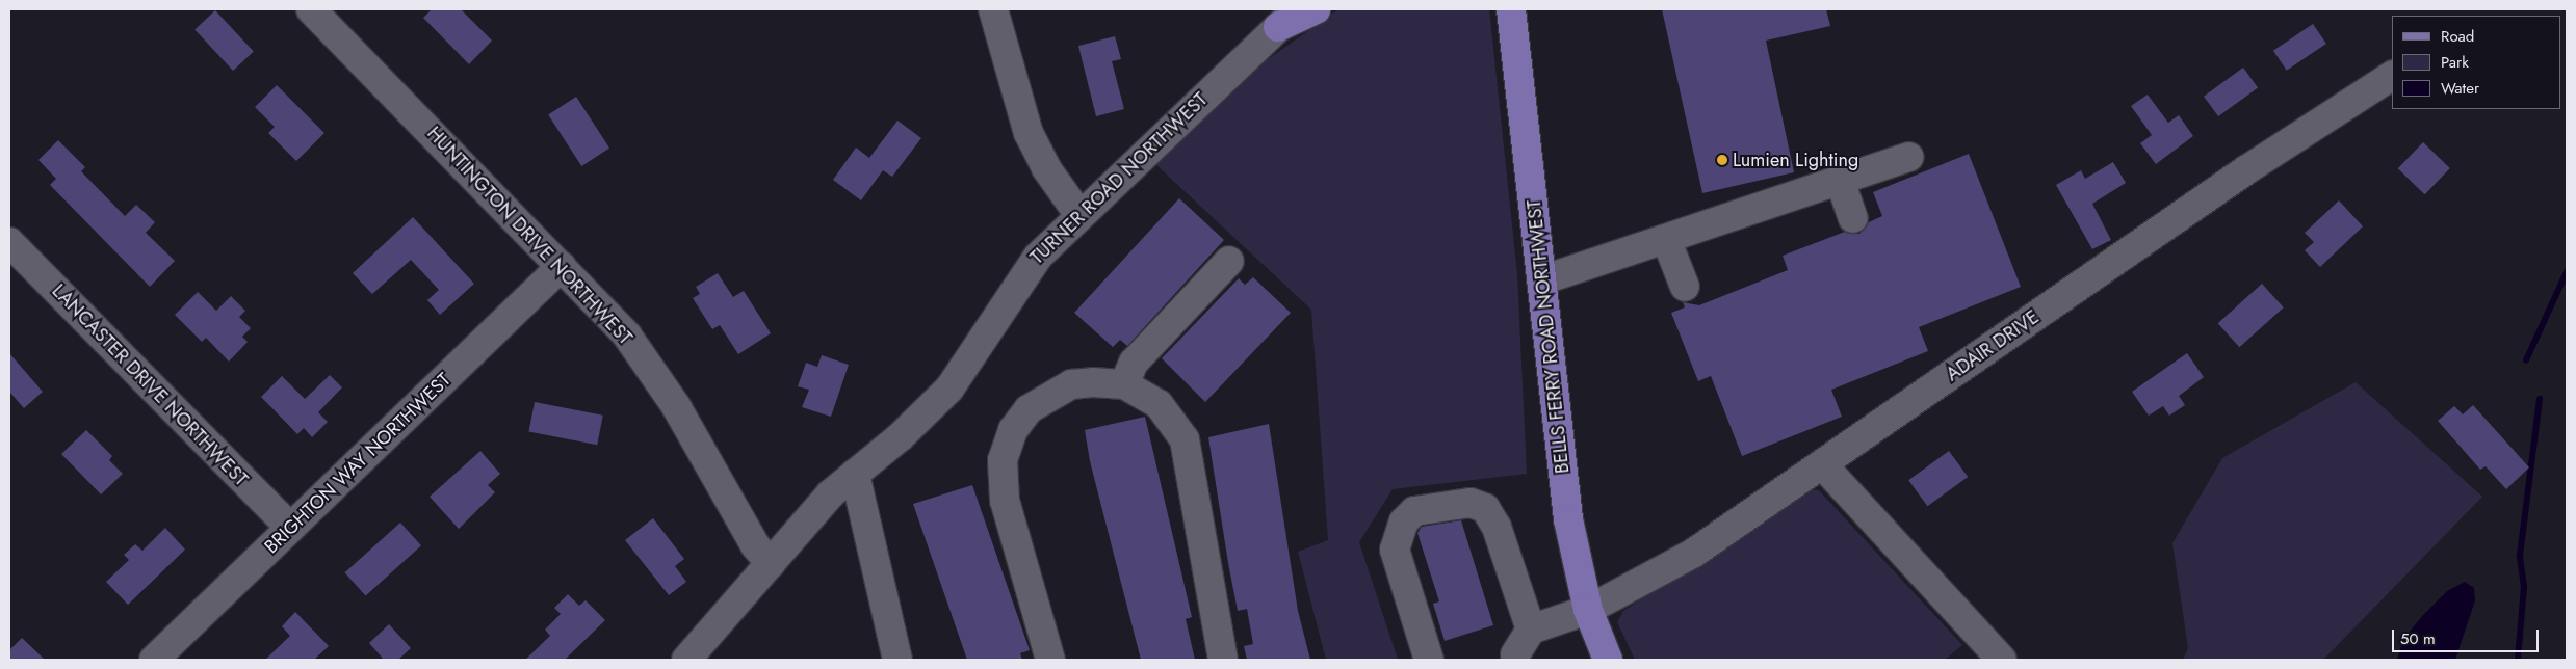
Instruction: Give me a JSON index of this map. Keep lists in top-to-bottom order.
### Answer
{
  "streets": {
    "main road": ["BELLS FERRY ROAD NORTHWEST"],
    "street": [
      "TURNER ROAD NORTHWEST",
      "HUNTINGTON DRIVE NORTHWEST",
      "ADAIR DRIVE",
      "LANCASTER DRIVE NORTHWEST",
      "BRIGHTON WAY NORTHWEST"
    ]
  },
  "crossings": [
    ["TURNER ROAD NORTHWEST", "HUNTINGTON DRIVE NORTHWEST"],
    ["HUNTINGTON DRIVE NORTHWEST", "BRIGHTON WAY NORTHWEST"],
    ["BELLS FERRY ROAD NORTHWEST", "ADAIR DRIVE"],
    ["LANCASTER DRIVE NORTHWEST", "BRIGHTON WAY NORTHWEST"]
  ],
  "places": ["Lumien Lighting"],
  "legend": ["Road", "Park", "Water"],
  "scale_bar": "50 m"
}
